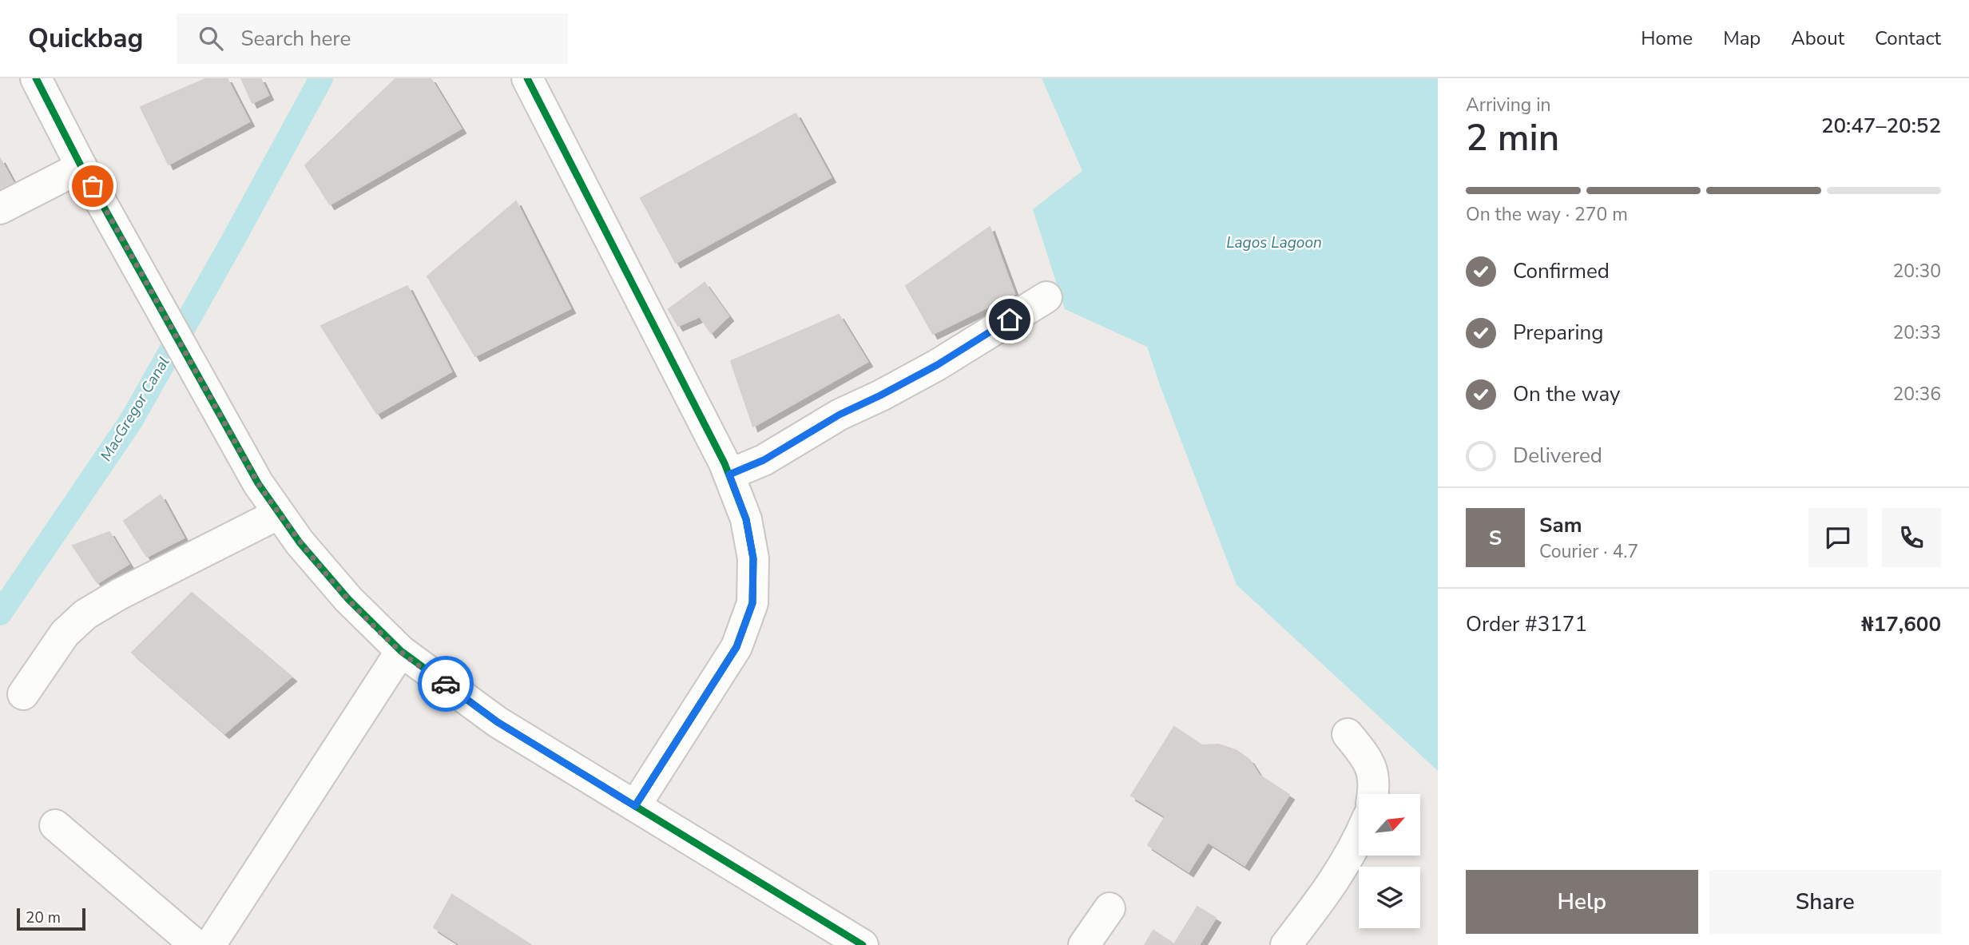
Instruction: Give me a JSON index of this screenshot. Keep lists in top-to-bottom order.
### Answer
{
  "water": ["Lagos Lagoon", "MacGregor Canal"],
  "scale_bar": "20 m",
  "north": "top right",
  "page": {
    "header": "Quickbag",
    "search": "Search here",
    "nav": [
      "Home",
      "Map",
      "About",
      "Contact"
    ],
    "heading": ["2 min", "Arriving in", "20:47–20:52"],
    "panel": [
      "Sam",
      "Courier · 4.7",
      "Order #3171",
      "₦17,600"
    ],
    "bar": "On the way · 270 m",
    "list": [
      ["Confirmed", "20:30"],
      ["Preparing", "20:33"],
      ["On the way", "20:36"],
      "Delivered"
    ],
    "round": "S",
    "buttons": ["Help", "Share"],
    "scale": "20 m"
  }
}
